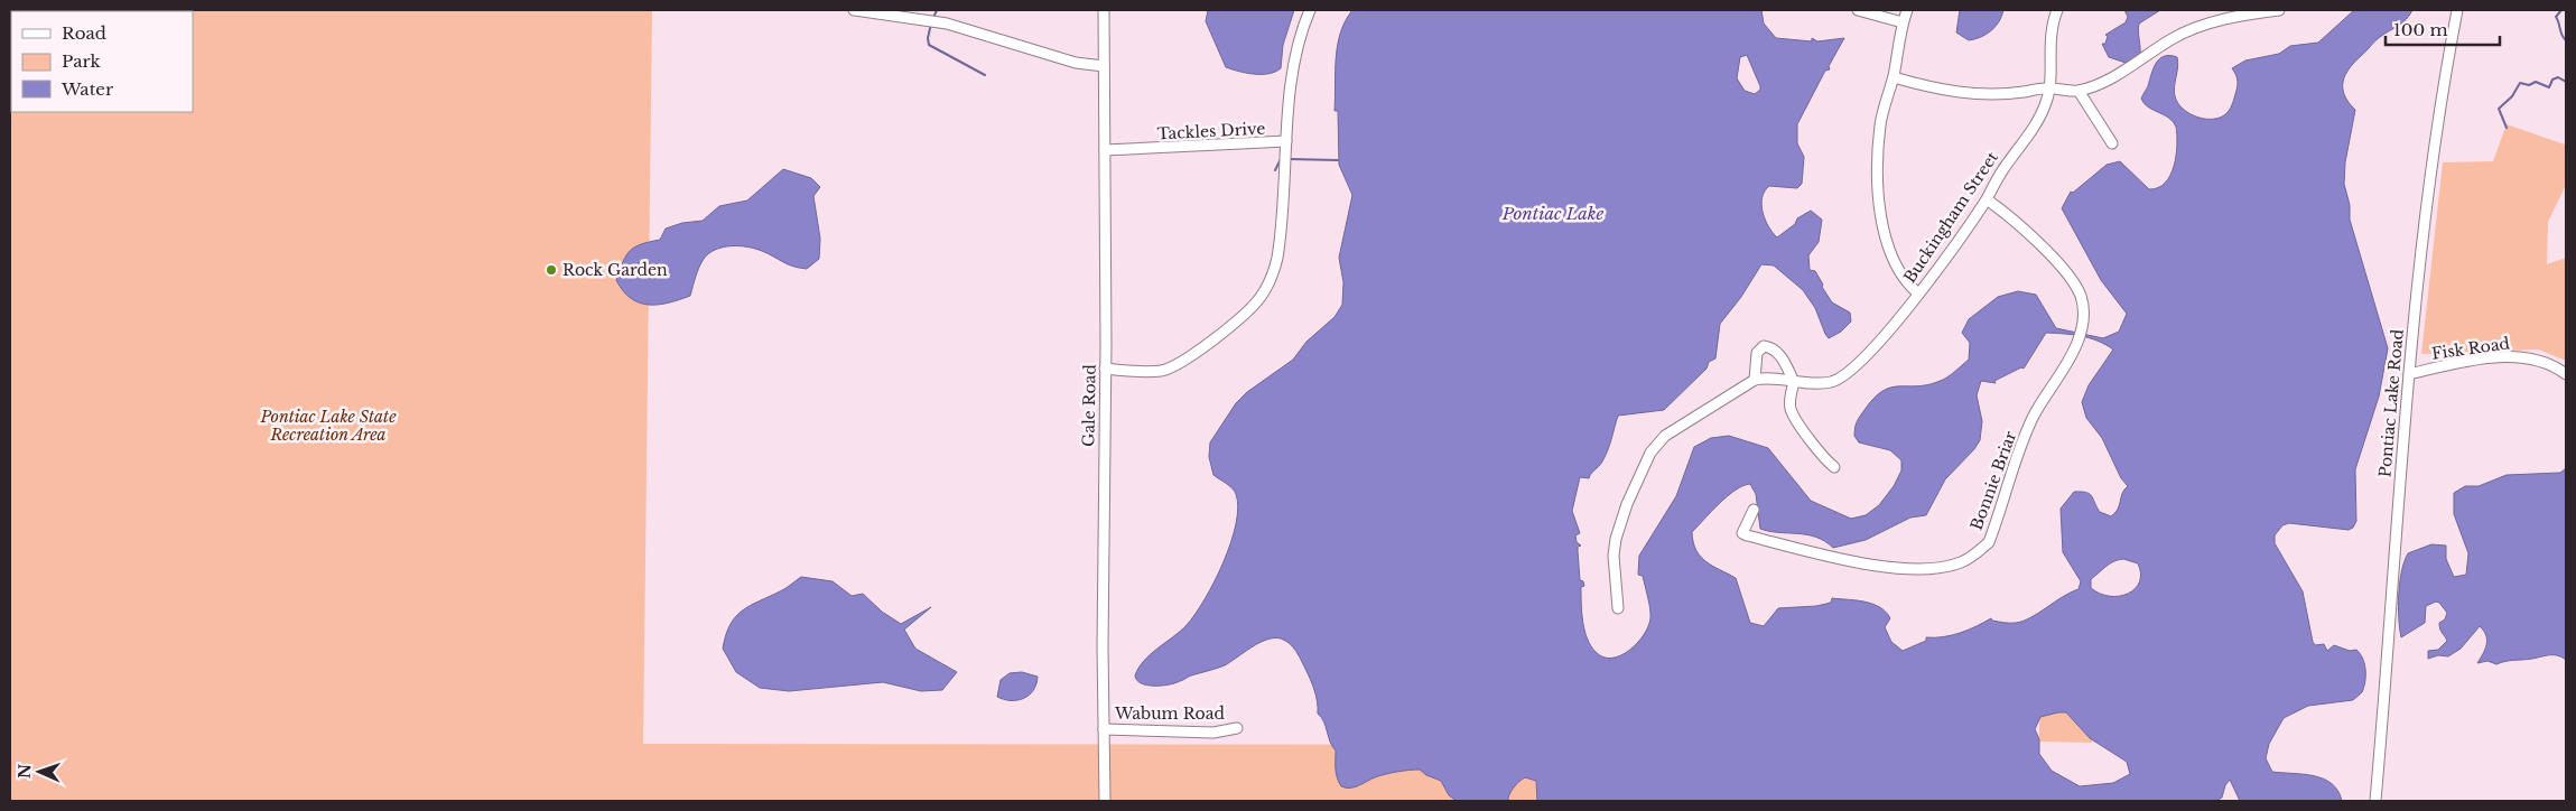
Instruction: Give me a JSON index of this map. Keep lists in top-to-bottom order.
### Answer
{
  "streets": {
    "street": [
      "Tackles Drive",
      "Buckingham Street",
      "Fisk Road",
      "Pontiac Lake Road",
      "Gale Road",
      "Bonnie Briar",
      "Wabum Road"
    ]
  },
  "crossings": [
    ["Tackles Drive", "Gale Road"],
    ["Buckingham Street", "Bonnie Briar"],
    ["Fisk Road", "Pontiac Lake Road"],
    ["Gale Road", "Wabum Road"]
  ],
  "water": ["Pontiac Lake"],
  "parks": ["Pontiac Lake State Recreation Area"],
  "places": ["Rock Garden"],
  "legend": ["Road", "Park", "Water"],
  "scale_bar": "100 m",
  "north": "left"
}
